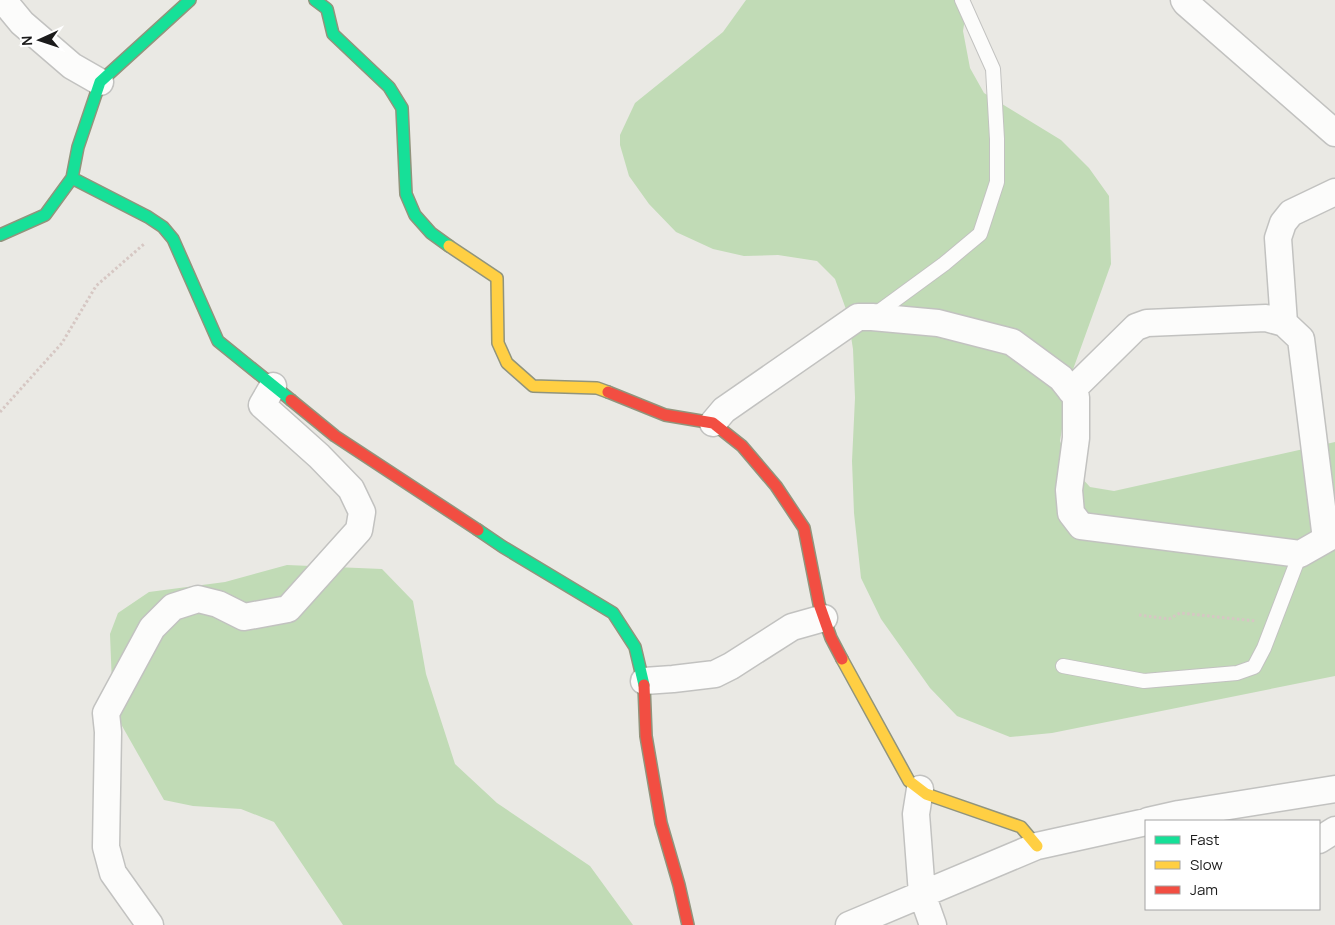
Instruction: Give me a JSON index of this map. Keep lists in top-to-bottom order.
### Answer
{
  "legend": ["Fast", "Slow", "Jam"],
  "north": "left"
}
